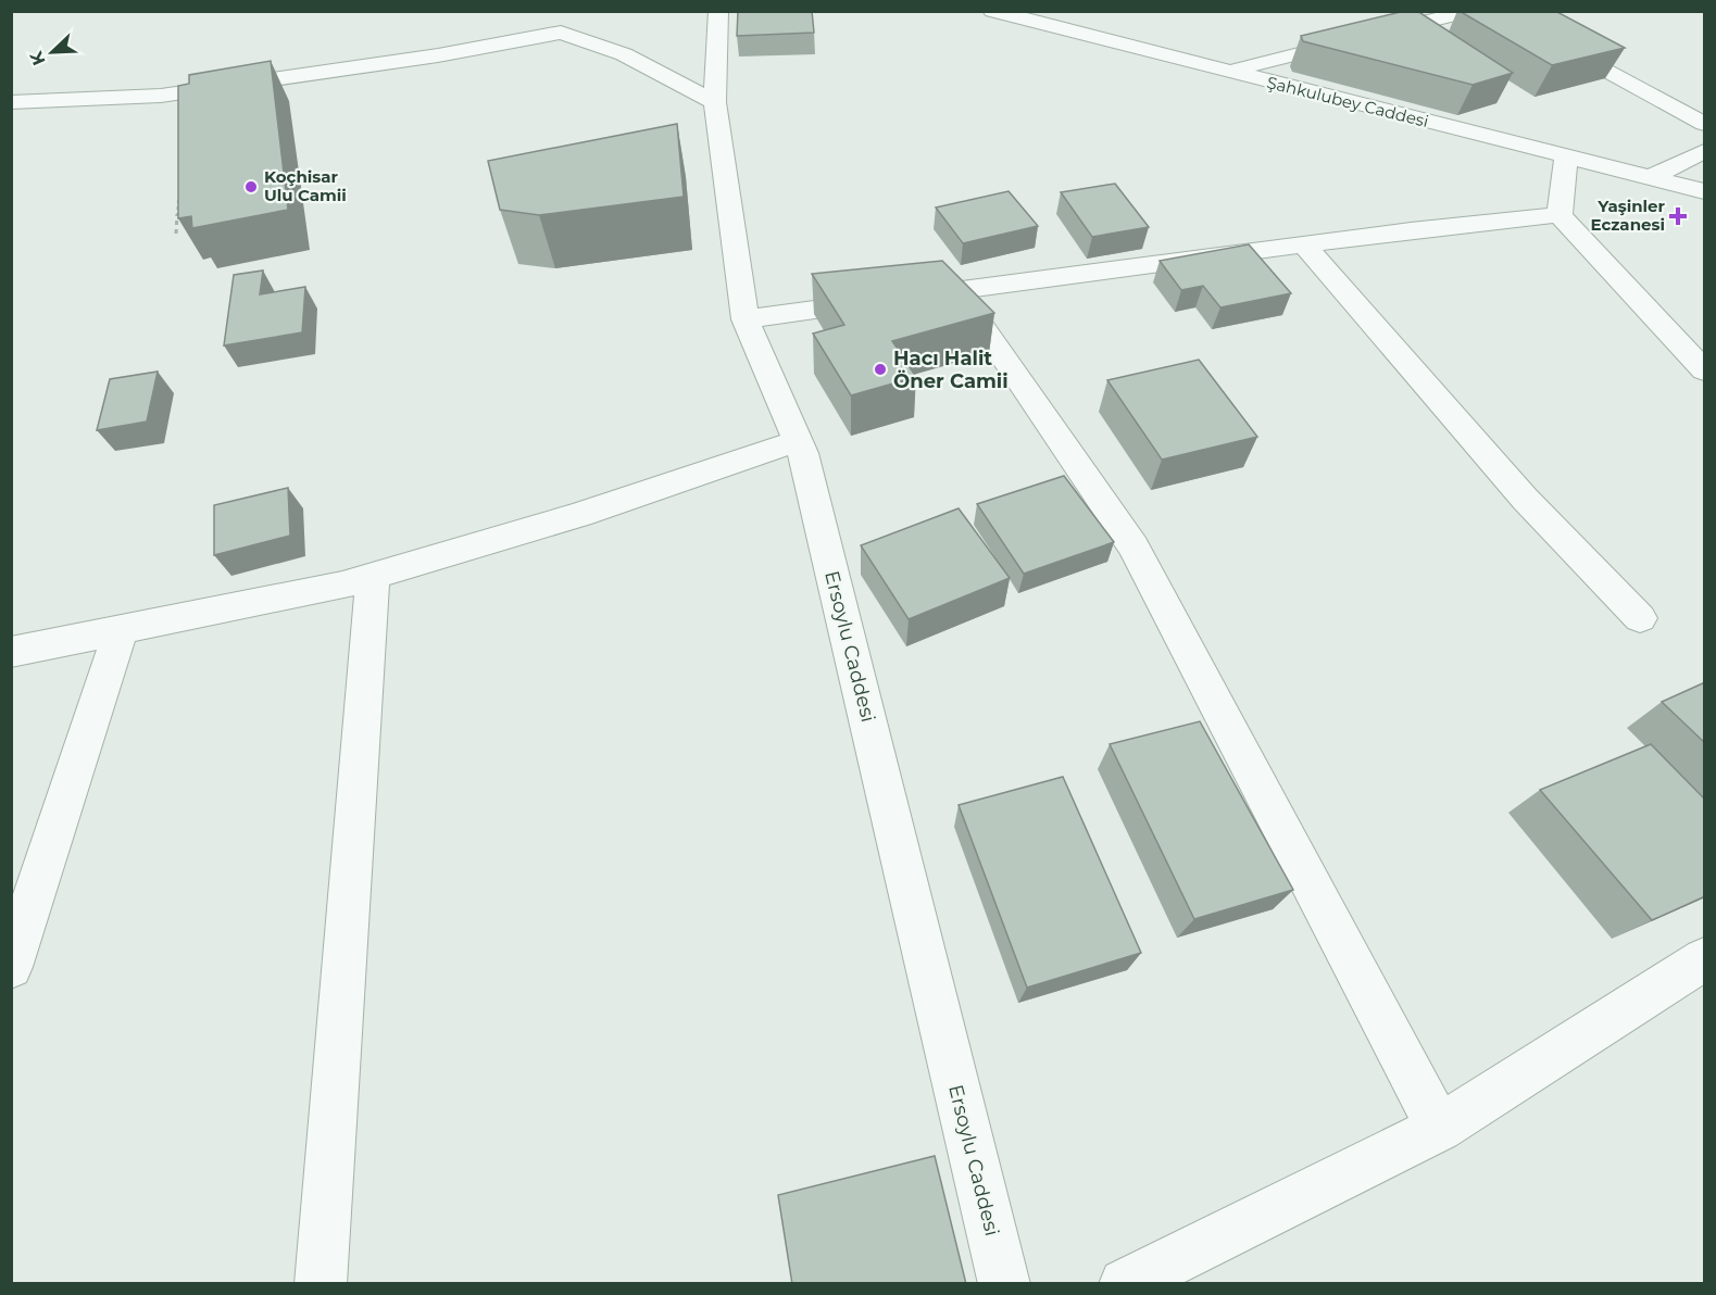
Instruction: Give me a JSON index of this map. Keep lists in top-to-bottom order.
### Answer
{
  "streets": {
    "street": ["Şahkulubey Caddesi", "Ersoylu Caddesi"]
  },
  "places": {
    "other": ["Koçhisar Ulu Camii", "Hacı Halit Öner Camii"],
    "health": ["Yaşinler Eczanesi"]
  },
  "north": "bottom left"
}
